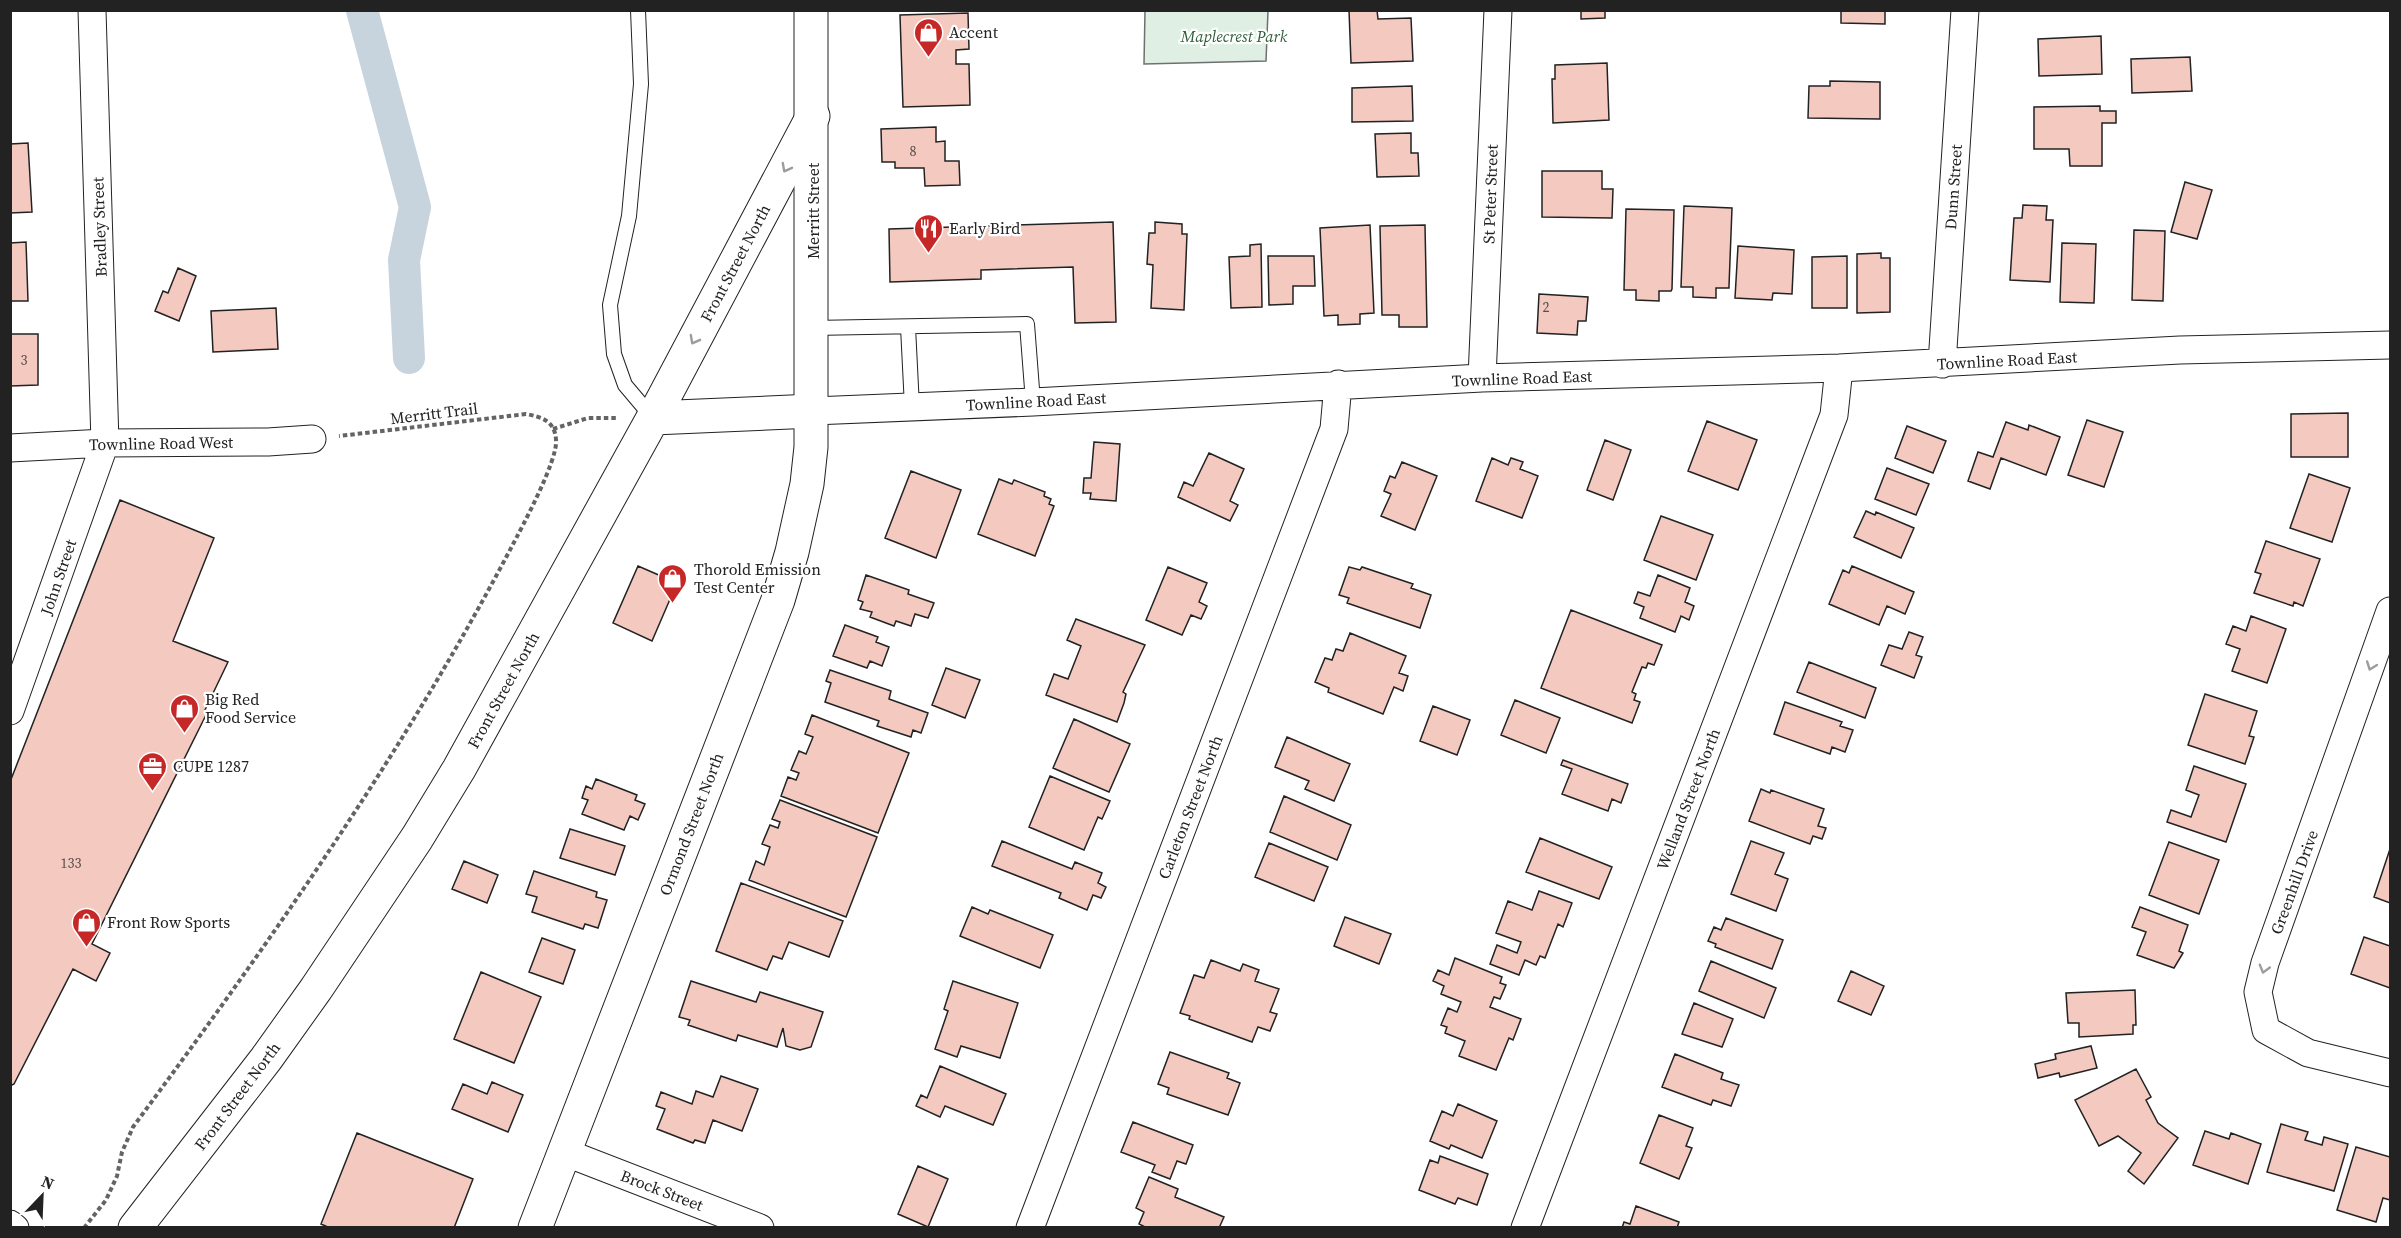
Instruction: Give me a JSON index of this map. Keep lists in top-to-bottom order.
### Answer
{
  "streets": {
    "street": [
      "Dunn Street",
      "St Peter Street",
      "Merritt Street",
      "Bradley Street",
      "Front Street North",
      "Townline Road East",
      "Townline Road West",
      "John Street",
      "Welland Street North",
      "Carleton Street North",
      "Ormond Street North",
      "Greenhill Drive",
      "Brock Street"
    ],
    "path": ["Merritt Trail"]
  },
  "crossings": [
    ["Dunn Street", "Townline Road East"],
    ["St Peter Street", "Townline Road East"],
    ["Merritt Street", "Front Street North"],
    ["Merritt Street", "Townline Road East"],
    ["Merritt Street", "Ormond Street North"],
    ["Bradley Street", "Townline Road West"],
    ["Bradley Street", "John Street"],
    ["Front Street North", "Townline Road East"],
    ["Townline Road East", "Welland Street North"],
    ["Townline Road East", "Carleton Street North"],
    ["Townline Road East", "Ormond Street North"],
    ["Merritt Trail", "Townline Road West"],
    ["Townline Road West", "John Street"],
    ["Ormond Street North", "Brock Street"]
  ],
  "one_way": ["Greenhill Drive"],
  "parks": ["Maplecrest Park"],
  "places": {
    "shop": [
      "Accent",
      "Thorold Emission Test Center",
      "Big Red Food Service",
      "Front Row Sports"
    ],
    "restaurant": ["Early Bird"],
    "office": ["CUPE 1287"]
  },
  "house_numbers": [
    "8",
    "2",
    "3",
    "133"
  ],
  "north": "top right"
}
